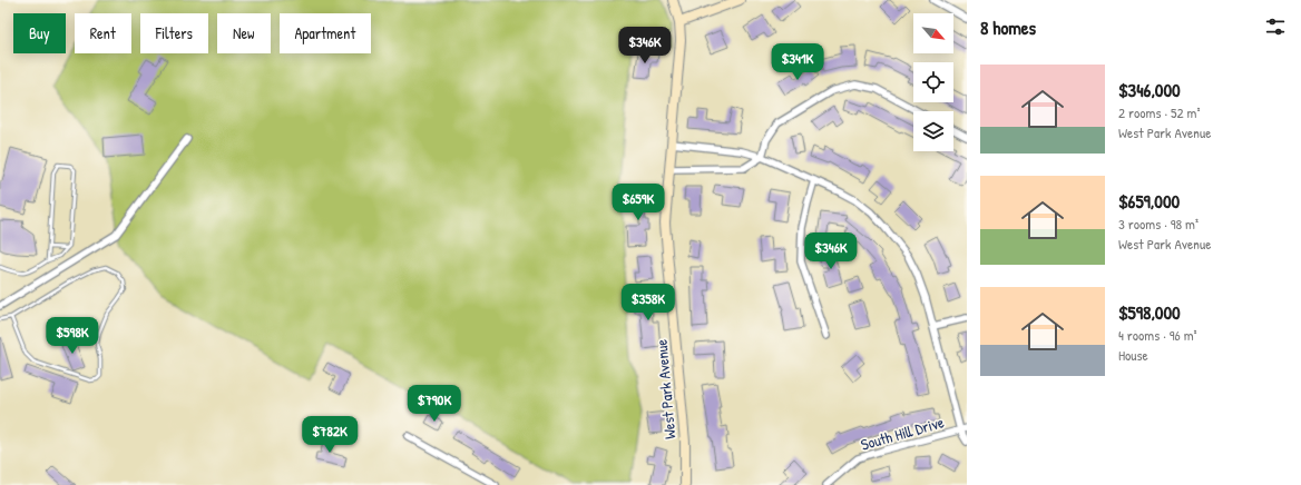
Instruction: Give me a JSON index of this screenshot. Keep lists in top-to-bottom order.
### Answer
{
  "streets": {
    "street": ["West Park Avenue", "South Hill Drive"]
  },
  "north": "bottom right",
  "page": {
    "heading": "8 homes",
    "chip": [
      "Buy",
      "Rent",
      "Filters",
      "New",
      "Apartment"
    ],
    "price": [
      "$346K",
      "$341K",
      "$659K",
      "$346K",
      "$358K",
      "$598K",
      "$790K",
      "$782K"
    ],
    "list": [
      {
        "name": "$346,000",
        "note": "2 rooms · 52 m² · West Park Avenue"
      },
      {
        "name": "$659,000",
        "note": "3 rooms · 98 m² · West Park Avenue"
      },
      {
        "name": "$598,000",
        "note": "4 rooms · 96 m² · House"
      }
    ]
  }
}
